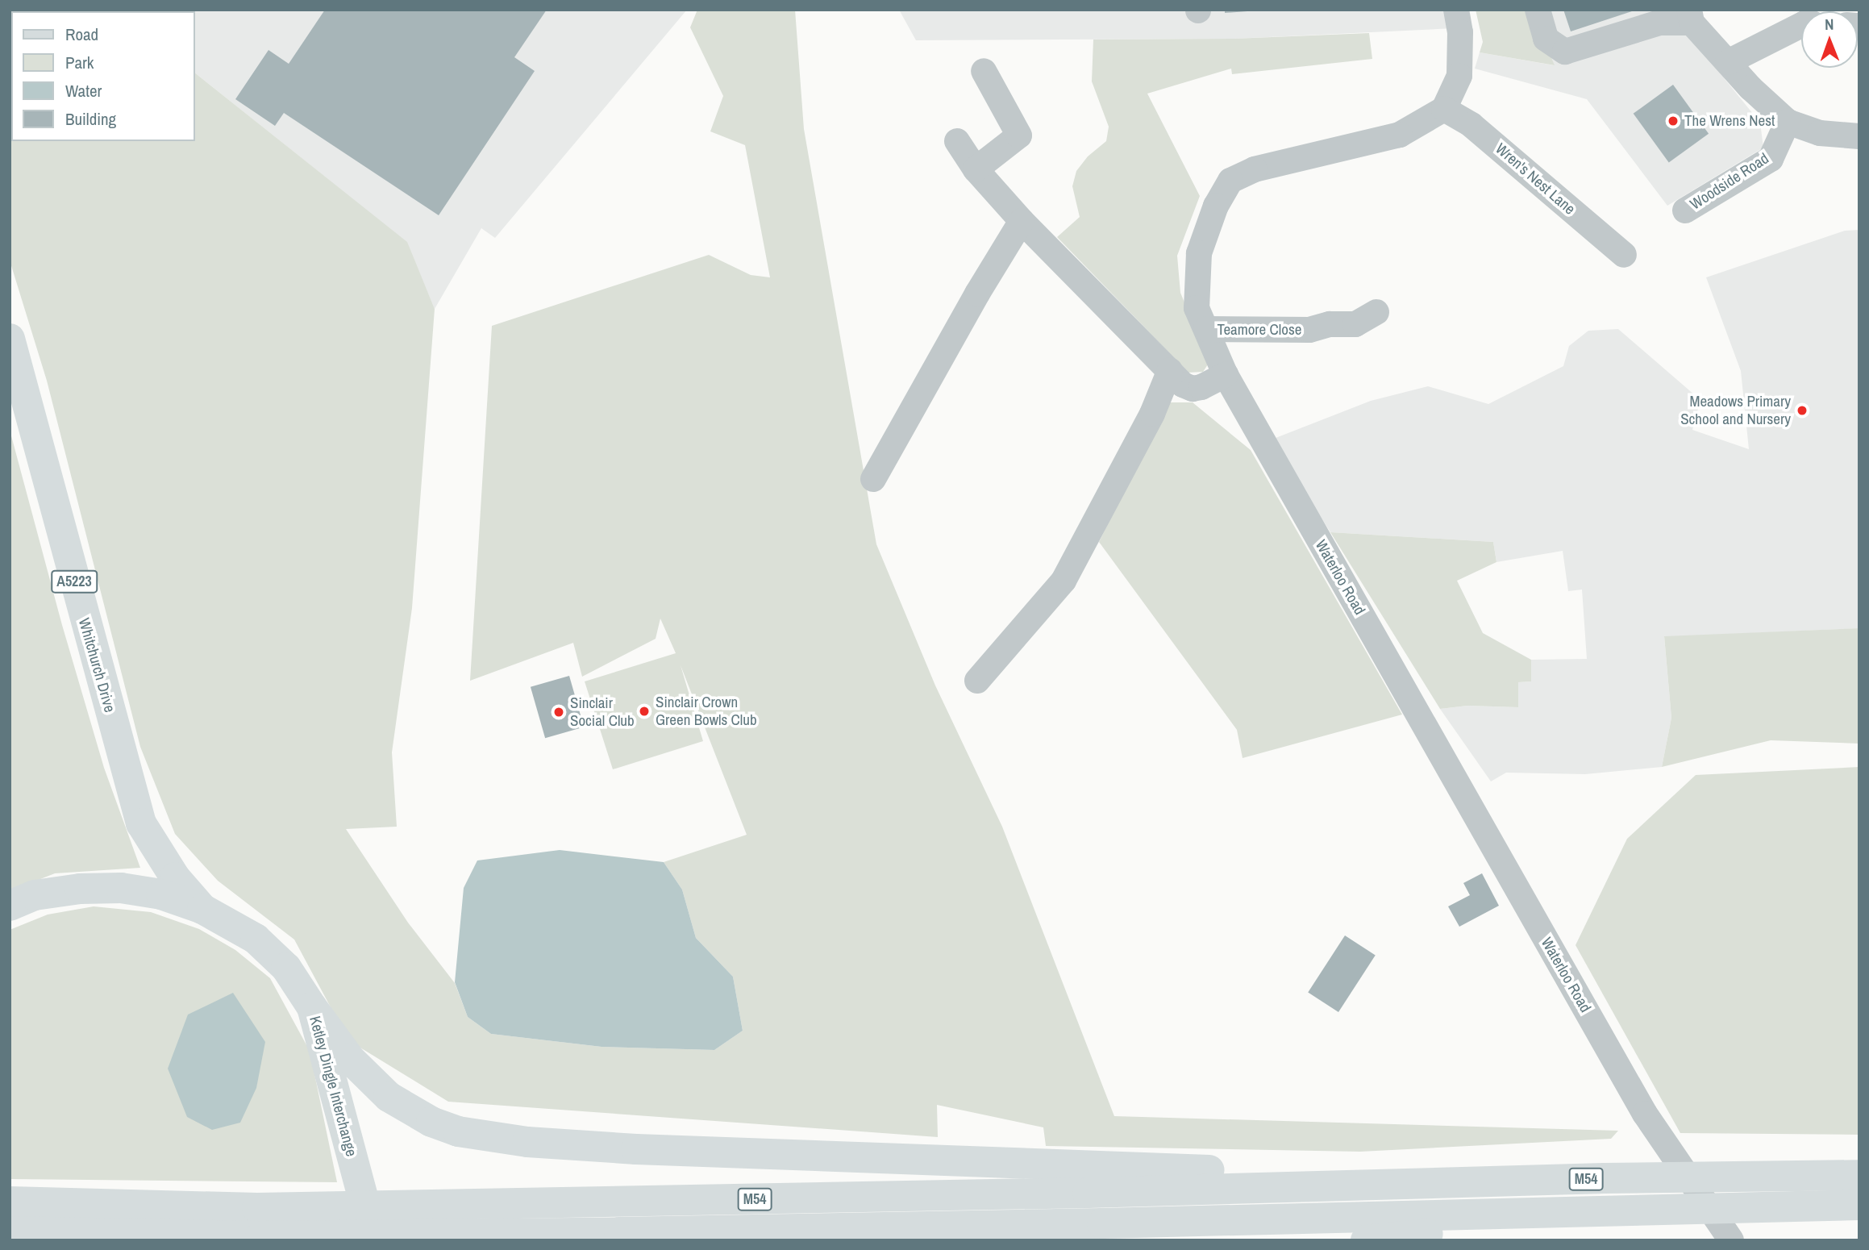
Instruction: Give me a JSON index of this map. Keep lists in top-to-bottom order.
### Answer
{
  "streets": {
    "main road": [
      "A5223",
      "Whitchurch Drive",
      "Ketley Dingle Interchange",
      "M54"
    ],
    "street": [
      "Wren's Nest Lane",
      "Woodside Road",
      "Teamore Close",
      "Waterloo Road"
    ]
  },
  "crossings": [
    ["Wren's Nest Lane", "Waterloo Road"],
    ["Teamore Close", "Waterloo Road"],
    ["Whitchurch Drive", "Ketley Dingle Interchange"],
    ["Ketley Dingle Interchange", "M54"]
  ],
  "places": [
    "The Wrens Nest",
    "Meadows Primary School and Nursery",
    "Sinclair Crown Green Bowls Club",
    "Sinclair Social Club"
  ],
  "legend": [
    "Road",
    "Park",
    "Water",
    "Building"
  ],
  "north": "top"
}
